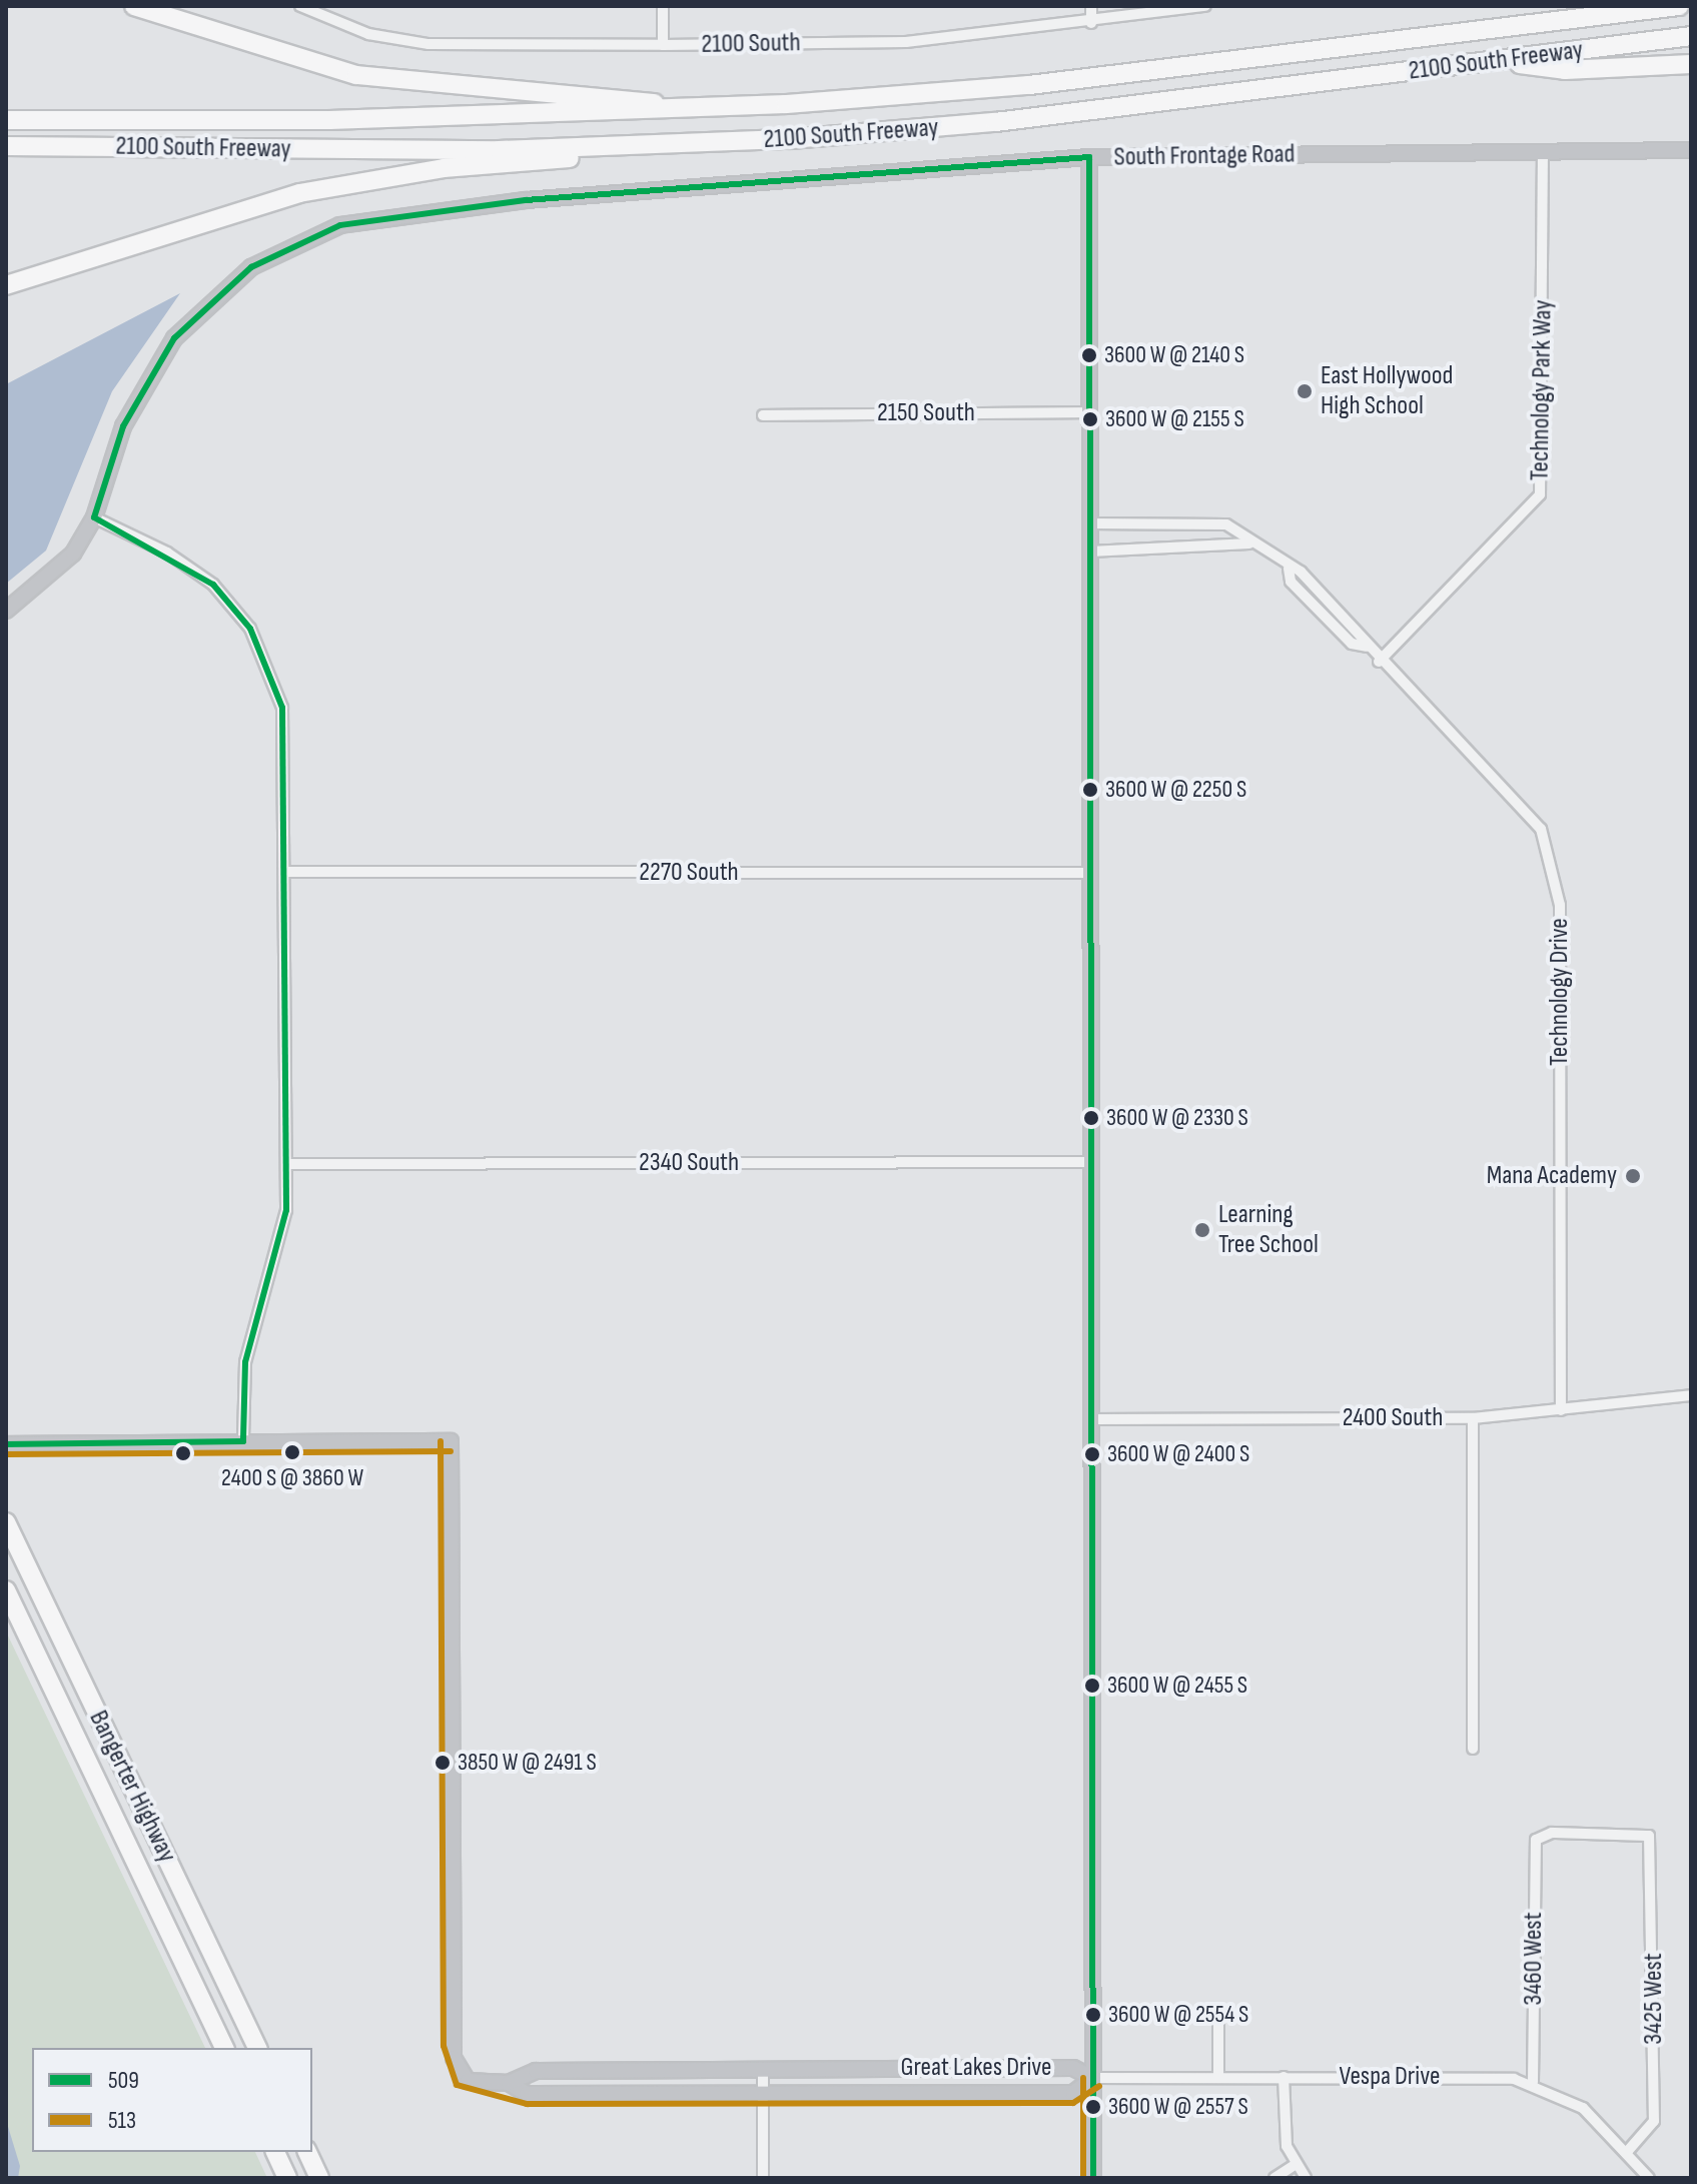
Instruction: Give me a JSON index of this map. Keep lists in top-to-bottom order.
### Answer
{
  "streets": {
    "highway": ["2100 South Freeway", "Bangerter Highway"],
    "street": [
      "2100 South",
      "South Frontage Road",
      "Technology Park Way",
      "2150 South",
      "2270 South",
      "Technology Drive",
      "2340 South",
      "2400 South",
      "3460 West",
      "3425 West",
      "Great Lakes Drive",
      "Vespa Drive"
    ]
  },
  "crossings": [
    ["South Frontage Road", "Technology Park Way"],
    ["Technology Park Way", "Technology Drive"],
    ["Technology Drive", "2400 South"],
    ["3460 West", "3425 West"],
    ["3460 West", "Vespa Drive"],
    ["3425 West", "Vespa Drive"],
    ["Great Lakes Drive", "Vespa Drive"]
  ],
  "places": [
    "3600 W @ 2140 S",
    "East Hollywood High School",
    "3600 W @ 2155 S",
    "3600 W @ 2250 S",
    "3600 W @ 2330 S",
    "Mana Academy",
    "Learning Tree School",
    "2400 S @ 3860 W",
    "3600 W @ 2400 S",
    "3600 W @ 2455 S",
    "3850 W @ 2491 S",
    "3600 W @ 2554 S",
    "3600 W @ 2557 S"
  ],
  "lines": ["transit line 509", "transit line 513"],
  "legend": ["509", "513"]
}
